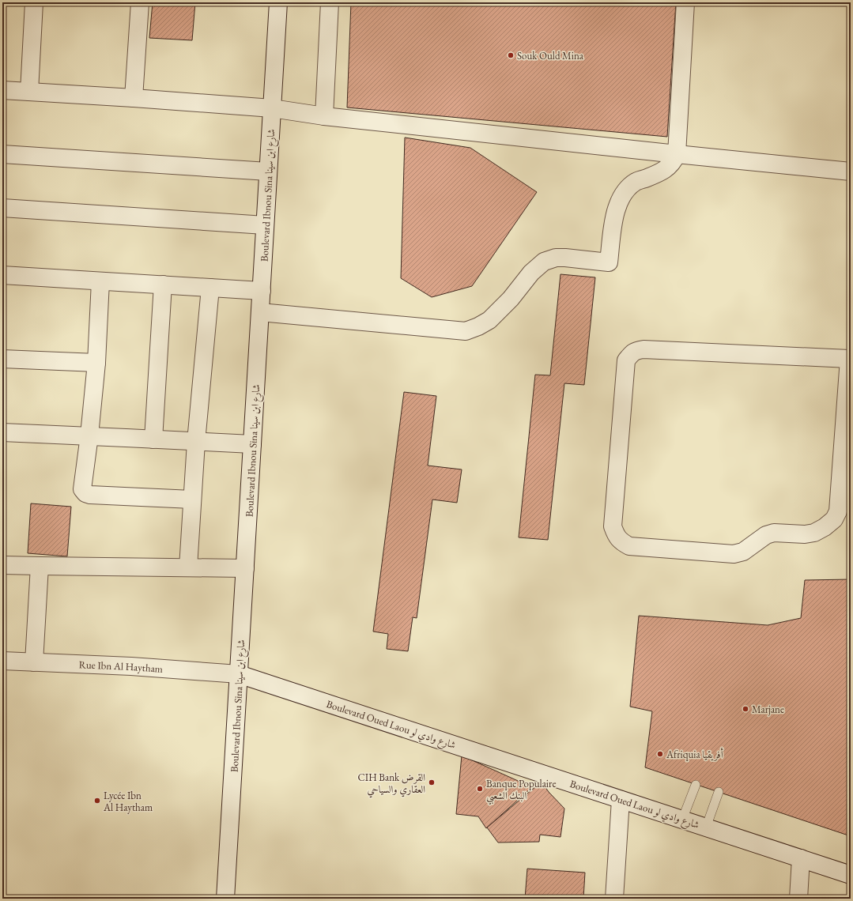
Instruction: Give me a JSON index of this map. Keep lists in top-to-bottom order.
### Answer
{
  "streets": {
    "street": ["Boulevard Ibnou Sina شارع ابن سينا", "Rue Ibn Al Haytham", "Boulevard Oued Laou شارع وادي لو"]
  },
  "crossings": [
    ["Boulevard Ibnou Sina شارع ابن سينا", "Rue Ibn Al Haytham"],
    ["Boulevard Ibnou Sina شارع ابن سينا", "Boulevard Oued Laou شارع وادي لو"],
    ["Rue Ibn Al Haytham", "Boulevard Oued Laou شارع وادي لو"]
  ],
  "places": [
    "Souk Ould Mina",
    "Marjane",
    "Afriquia أفريقيا",
    "CIH Bank القرض العقاري والسياحي",
    "Banque Populaire البنك الشعبي",
    "Lycée Ibn Al Haytham"
  ]
}
